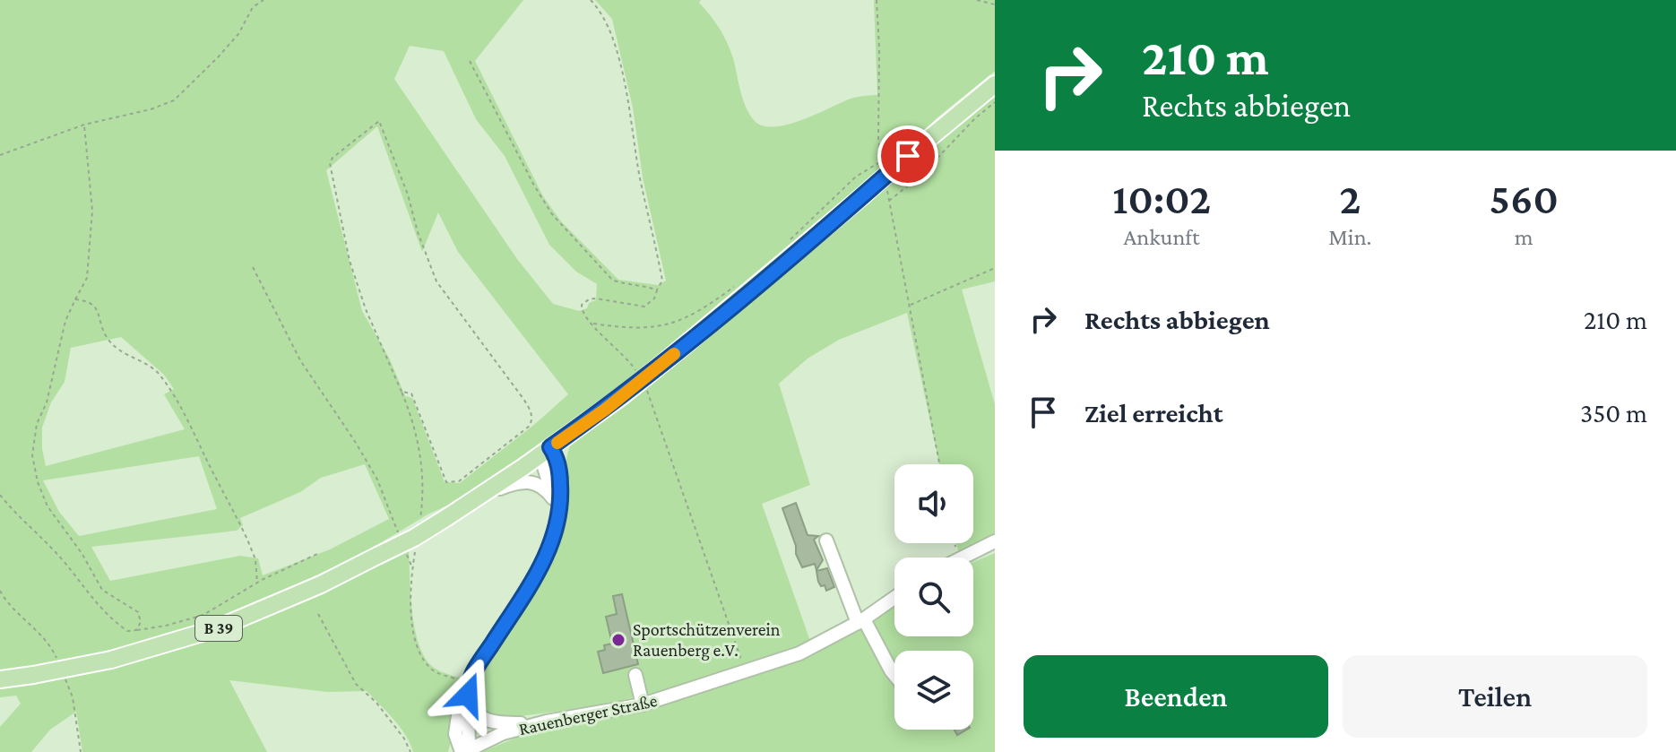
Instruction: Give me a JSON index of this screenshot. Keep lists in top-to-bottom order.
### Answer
{
  "streets": {
    "main road": ["B 39"],
    "street": ["Rauenberger Straße"]
  },
  "places": ["Sportschützenverein Rauenberg e.V."],
  "page": {
    "turn": ["210 m", "Rechts abbiegen"],
    "eta": [
      "10:02",
      "Ankunft",
      "2",
      "Min.",
      "560",
      "m"
    ],
    "list": [
      {
        "name": "Rechts abbiegen",
        "value": "210 m"
      },
      {
        "name": "Ziel erreicht",
        "value": "350 m"
      }
    ],
    "buttons": ["Beenden", "Teilen"]
  }
}
